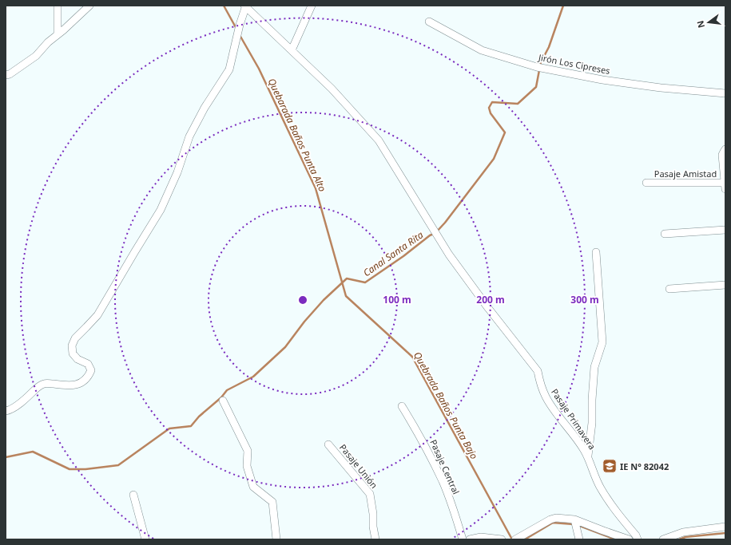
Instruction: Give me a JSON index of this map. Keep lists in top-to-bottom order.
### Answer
{
  "streets": {
    "street": [
      "Jirón Los Cipreses",
      "Pasaje Amistad",
      "Pasaje Primavera",
      "Pasaje Unión",
      "Pasaje Central"
    ]
  },
  "water": ["Quebarada Baños Punta Alto", "Canal Santa Rita", "Quebrada Baños Punta Bajo"],
  "places": {
    "school or university": ["IE N° 82042"]
  },
  "north": "left",
  "rings": ["100 m", "200 m", "300 m"]
}
